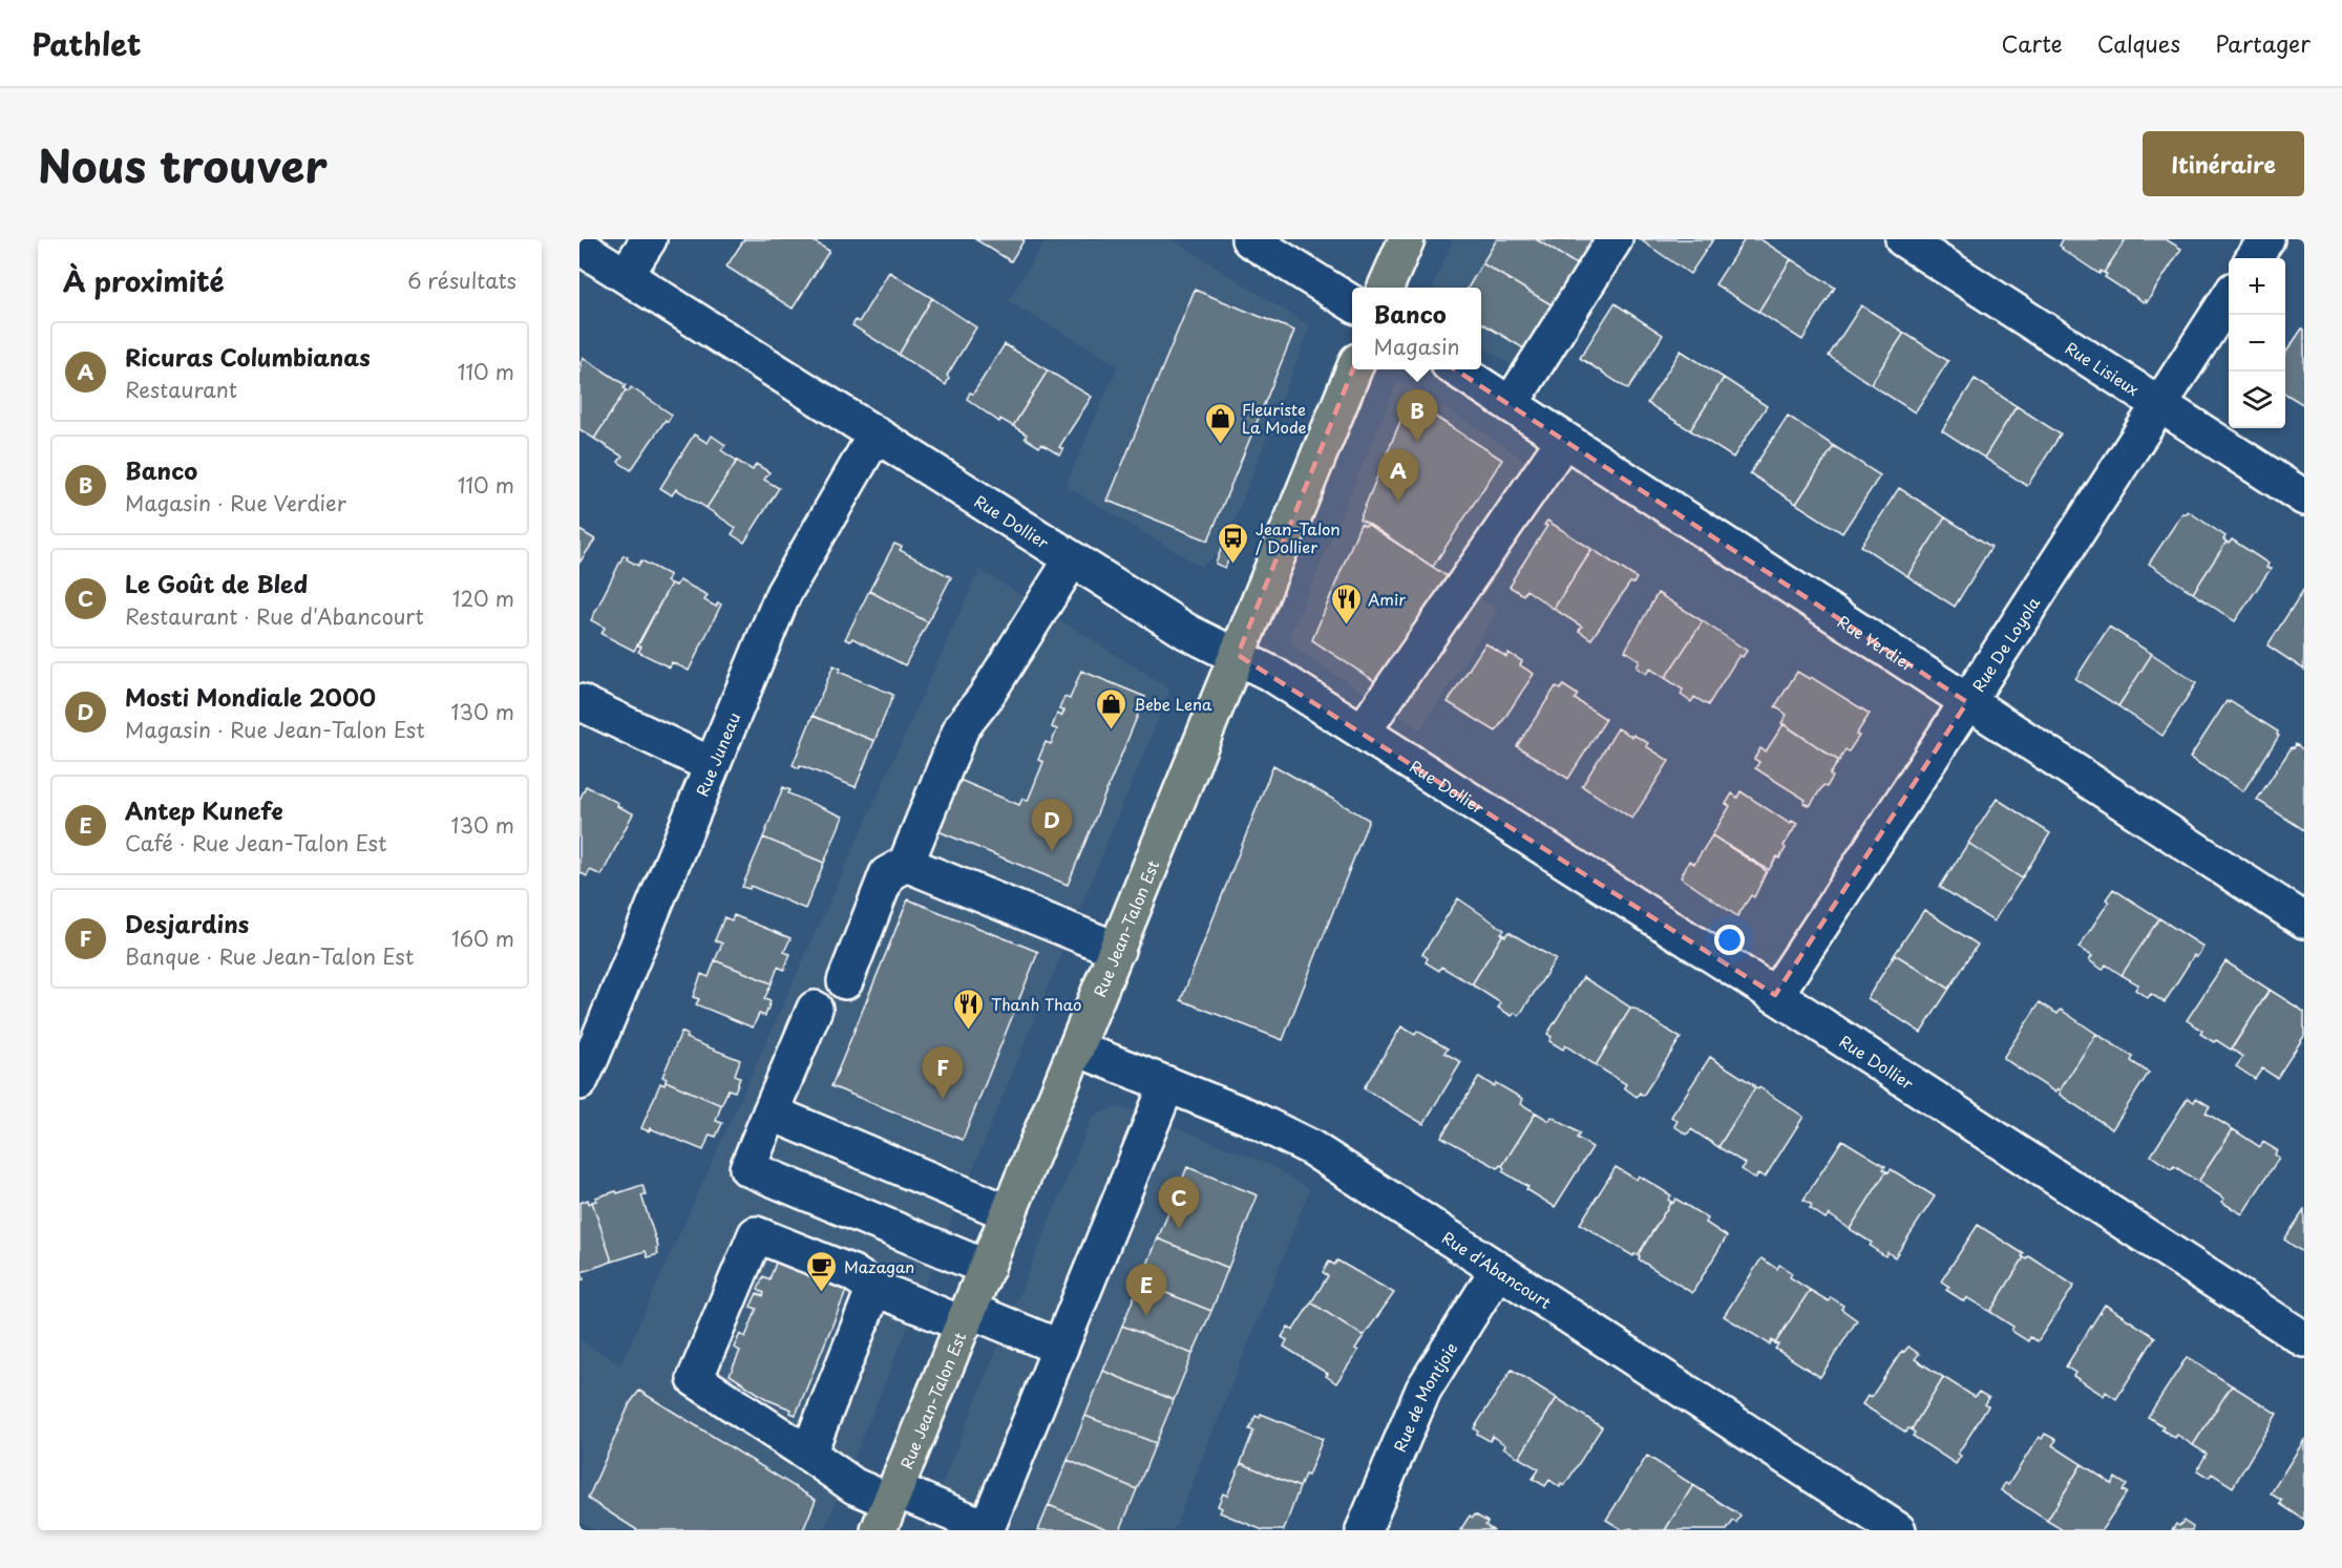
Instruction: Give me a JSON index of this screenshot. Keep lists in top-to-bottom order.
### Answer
{
  "streets": {
    "main road": ["Rue Jean-Talon Est"],
    "street": [
      "Rue Lisieux",
      "Rue Dollier",
      "Rue Verdier",
      "Rue De Loyola",
      "Rue Juneau",
      "Rue d'Abancourt",
      "Rue de Montjoie"
    ]
  },
  "crossings": [
    ["Rue Lisieux", "Rue De Loyola"],
    ["Rue Dollier", "Rue De Loyola"],
    ["Rue Dollier", "Rue Juneau"],
    ["Rue Dollier", "Rue Jean-Talon Est"],
    ["Rue Verdier", "Rue De Loyola"],
    ["Rue Jean-Talon Est", "Rue d'Abancourt"],
    ["Rue d'Abancourt", "Rue de Montjoie"]
  ],
  "places": {
    "shop": ["Fleuriste La Mode", "Bebe Lena"],
    "bus stop": ["Jean-Talon / Dollier"],
    "restaurant": ["Amir", "Thanh Thao"],
    "cafe": ["Mazagan"]
  },
  "page": {
    "header": "Pathlet",
    "nav": ["Carte", "Calques", "Partager"],
    "title": "Nous trouver",
    "buttons": "Itinéraire",
    "heading": ["À proximité", "6 résultats"],
    "map_buttons": ["+", "−"],
    "popup": ["Banco", "Magasin"],
    "list": [
      {
        "mark": "A",
        "name": "Ricuras Columbianas",
        "note": "Restaurant",
        "value": "110 m"
      },
      {
        "mark": "B",
        "name": "Banco",
        "note": "Magasin · Rue Verdier",
        "value": "110 m"
      },
      {
        "mark": "C",
        "name": "Le Goût de Bled",
        "note": "Restaurant · Rue d'Abancourt",
        "value": "120 m"
      },
      {
        "mark": "D",
        "name": "Mosti Mondiale 2000",
        "note": "Magasin · Rue Jean-Talon Est",
        "value": "130 m"
      },
      {
        "mark": "E",
        "name": "Antep Kunefe",
        "note": "Café · Rue Jean-Talon Est",
        "value": "130 m"
      },
      {
        "mark": "F",
        "name": "Desjardins",
        "note": "Banque · Rue Jean-Talon Est",
        "value": "160 m"
      }
    ],
    "pins": [
      "B",
      "A",
      "D",
      "F",
      "C",
      "E"
    ]
  }
}
